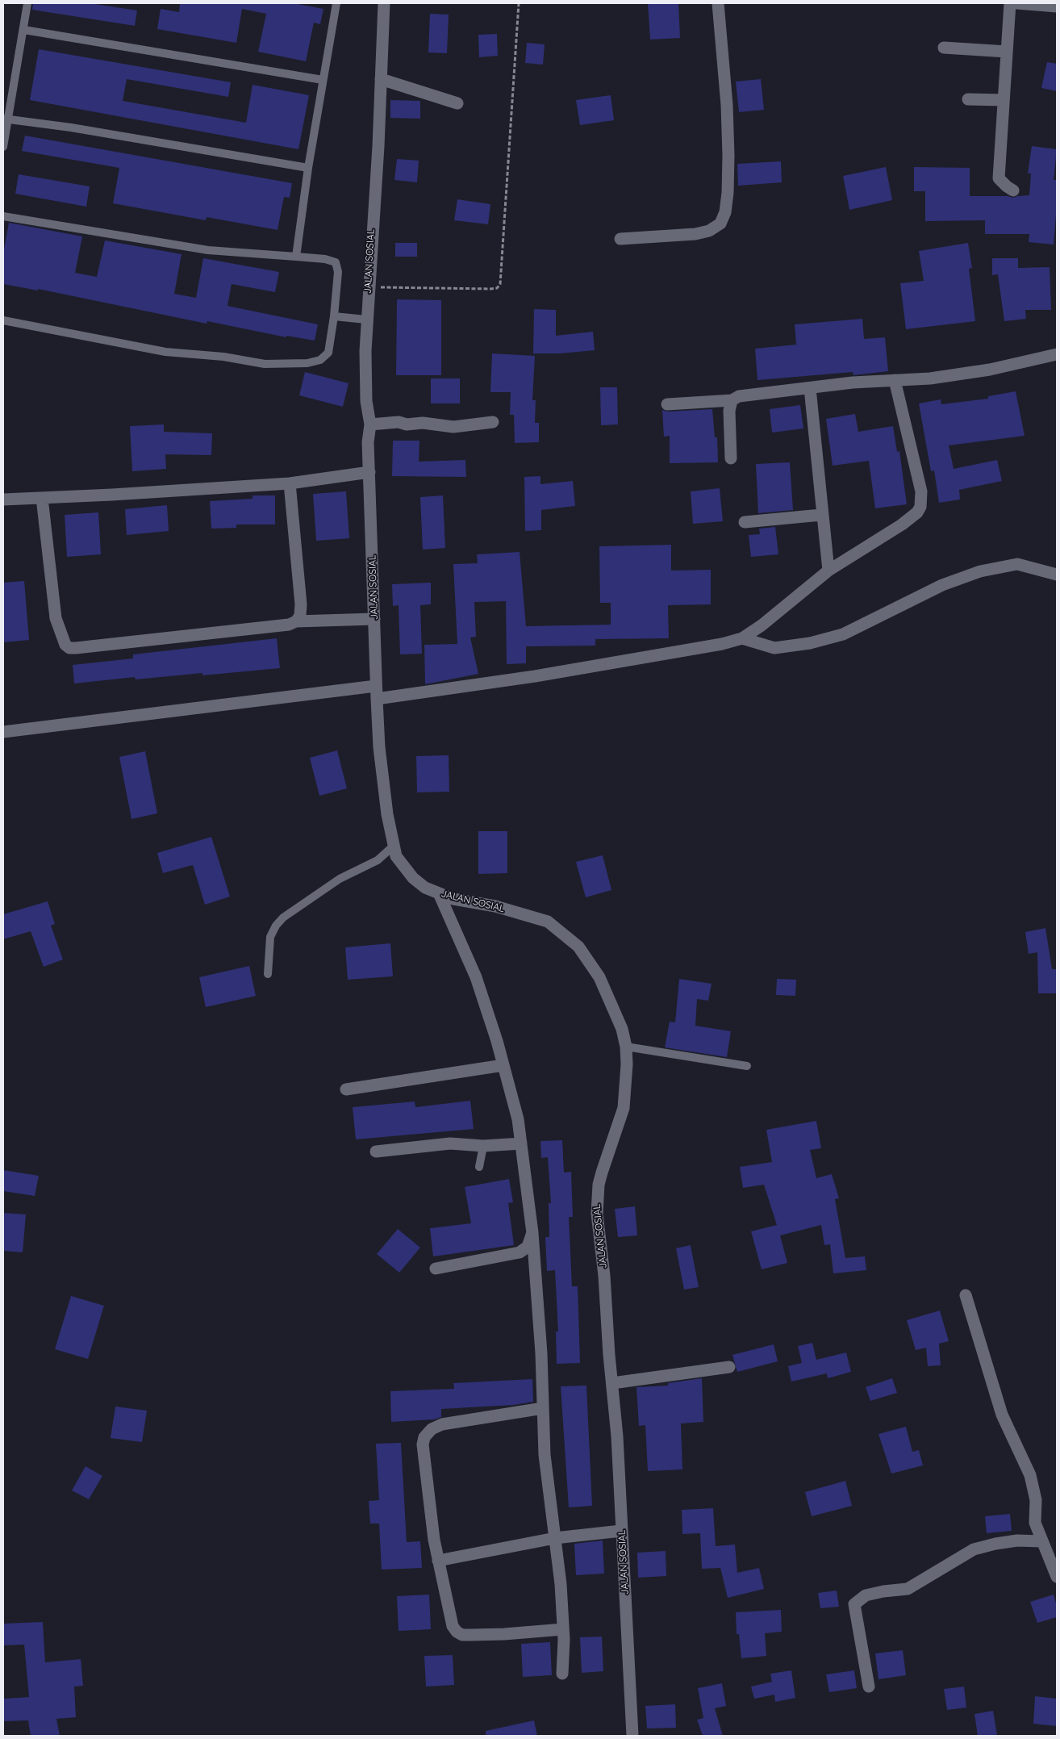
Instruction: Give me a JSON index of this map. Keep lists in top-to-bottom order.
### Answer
{
  "streets": {
    "street": ["JALAN SOSIAL"]
  }
}
